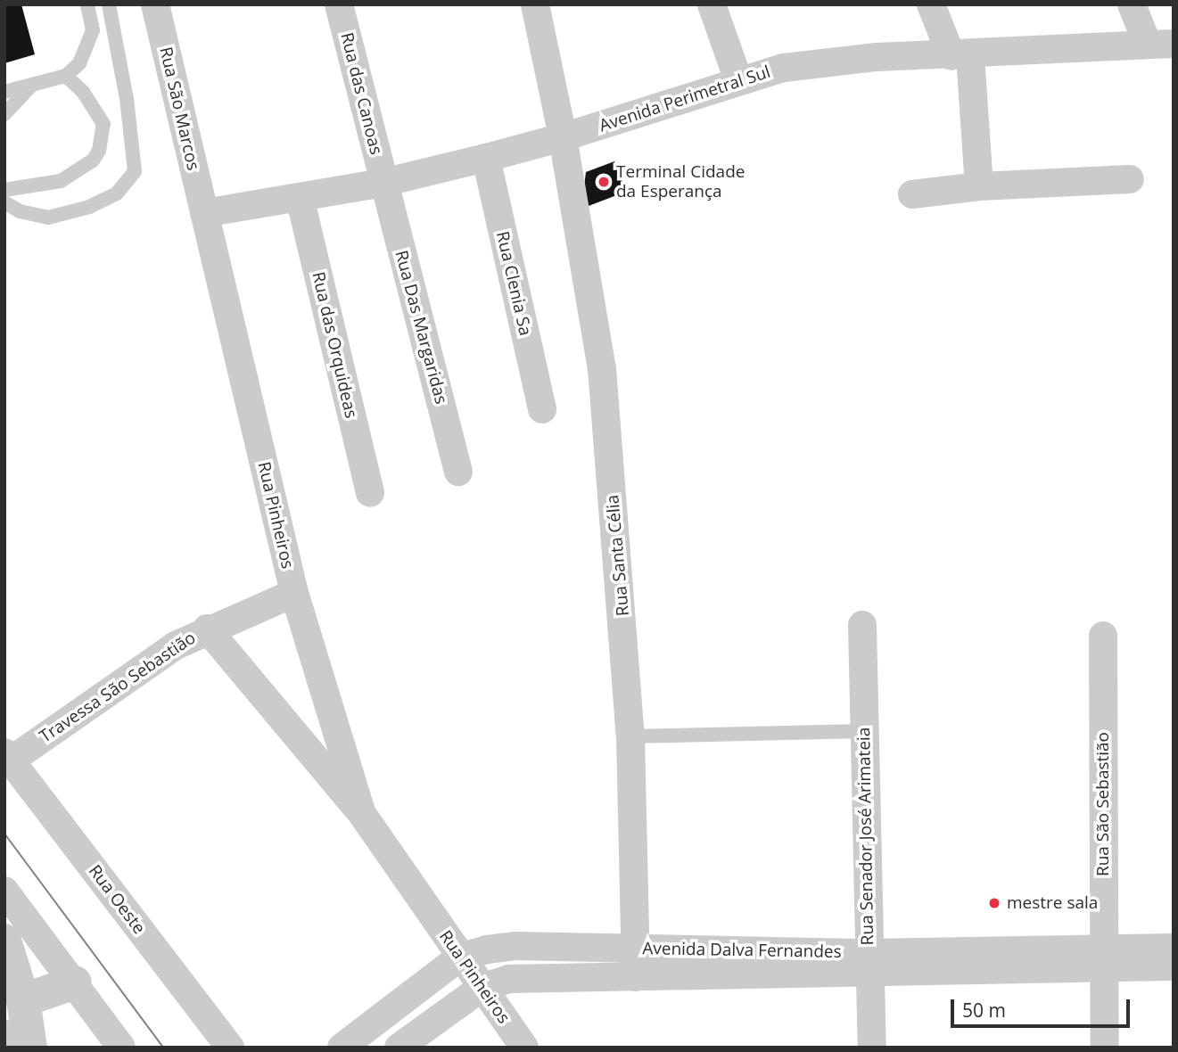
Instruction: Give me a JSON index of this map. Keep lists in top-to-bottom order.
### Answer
{
  "streets": {
    "street": [
      "Rua das Canoas",
      "Avenida Perimetral Sul",
      "Rua São Marcos",
      "Rua Clenia Sa",
      "Rua Das Margaridas",
      "Rua das Orquideas",
      "Rua Pinheiros",
      "Rua Santa Célia",
      "Travessa São Sebastião",
      "Rua São Sebastião",
      "Rua Senador José Arimateia",
      "Rua Oeste",
      "Avenida Dalva Fernandes"
    ]
  },
  "crossings": [
    ["Rua das Canoas", "Avenida Perimetral Sul"],
    ["Rua das Canoas", "Rua Das Margaridas"],
    ["Avenida Perimetral Sul", "Rua São Marcos"],
    ["Avenida Perimetral Sul", "Rua Clenia Sa"],
    ["Avenida Perimetral Sul", "Rua Das Margaridas"],
    ["Avenida Perimetral Sul", "Rua das Orquideas"],
    ["Avenida Perimetral Sul", "Rua Pinheiros"],
    ["Avenida Perimetral Sul", "Rua Santa Célia"],
    ["Rua São Marcos", "Rua Pinheiros"],
    ["Rua Pinheiros", "Travessa São Sebastião"],
    ["Rua Pinheiros", "Avenida Dalva Fernandes"],
    ["Rua Santa Célia", "Avenida Dalva Fernandes"],
    ["Travessa São Sebastião", "Rua Oeste"],
    ["Rua São Sebastião", "Avenida Dalva Fernandes"],
    ["Rua Senador José Arimateia", "Avenida Dalva Fernandes"]
  ],
  "places": ["Terminal Cidade da Esperança", "mestre sala"],
  "scale_bar": "50 m"
}
